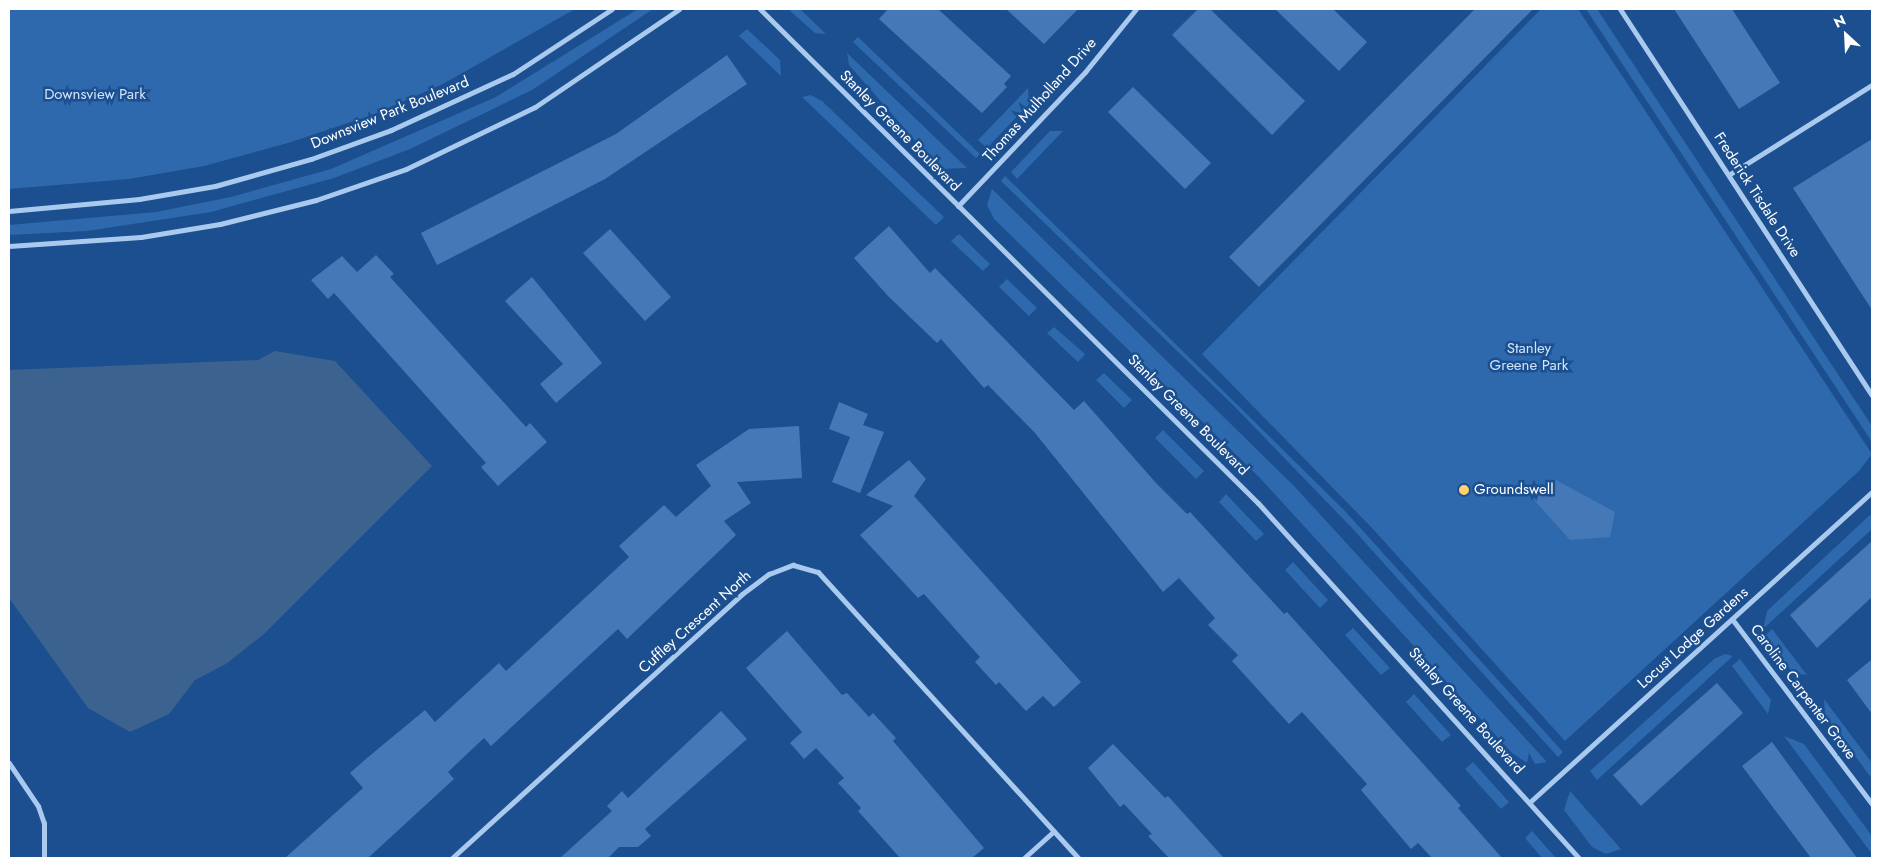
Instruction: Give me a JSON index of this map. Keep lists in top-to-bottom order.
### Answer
{
  "streets": {
    "street": [
      "Thomas Mulholland Drive",
      "Downsview Park Boulevard",
      "Stanley Greene Boulevard",
      "Frederick Tisdale Drive",
      "Cuffley Crescent North",
      "Locust Lodge Gardens",
      "Caroline Carpenter Grove"
    ]
  },
  "crossings": [
    ["Thomas Mulholland Drive", "Stanley Greene Boulevard"],
    ["Stanley Greene Boulevard", "Locust Lodge Gardens"],
    ["Locust Lodge Gardens", "Caroline Carpenter Grove"]
  ],
  "parks": ["Downsview Park", "Stanley Greene Park"],
  "places": ["Groundswell"],
  "north": "top left"
}
